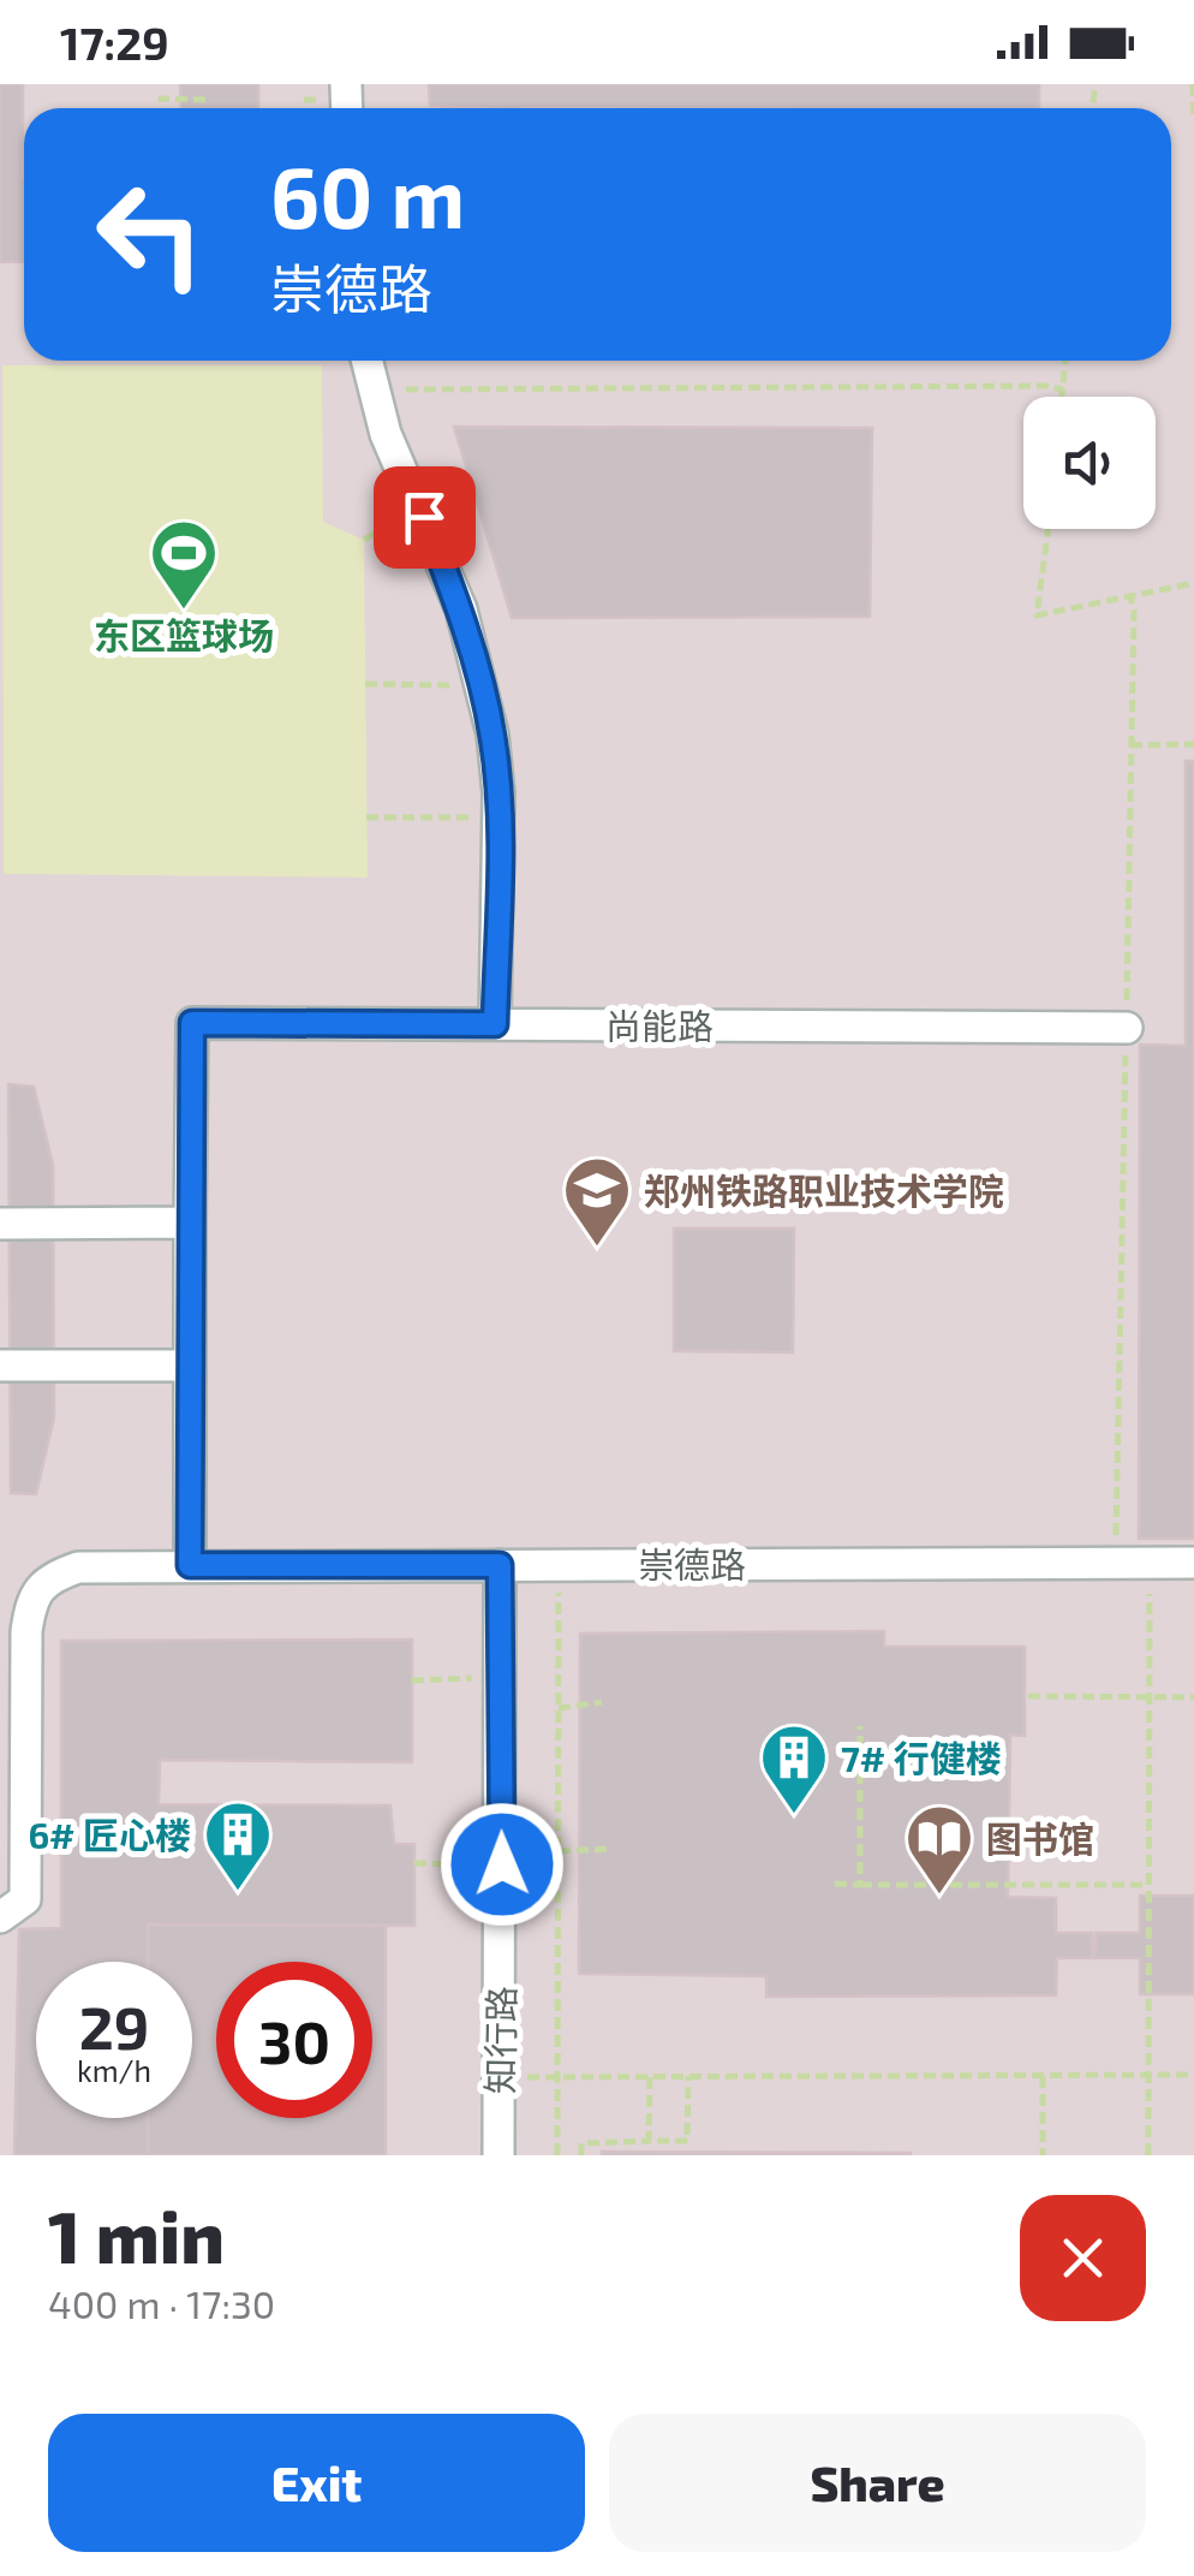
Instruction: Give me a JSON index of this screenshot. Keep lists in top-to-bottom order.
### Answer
{
  "streets": {
    "street": ["尚能路", "崇德路", "知行路"]
  },
  "crossings": [
    ["崇德路", "知行路"]
  ],
  "places": {
    "sports": ["东区篮球场"],
    "school or university": ["郑州铁路职业技术学院"],
    "building": ["7# 行健楼", "6# 匠心楼"],
    "library": ["图书馆"]
  },
  "page": {
    "status": "17:29",
    "turn": ["60 m", "崇德路"],
    "speed": "29 km/h",
    "limit": "30",
    "heading": ["1 min", "400 m · 17:30"],
    "buttons": ["Exit", "Share"]
  }
}
